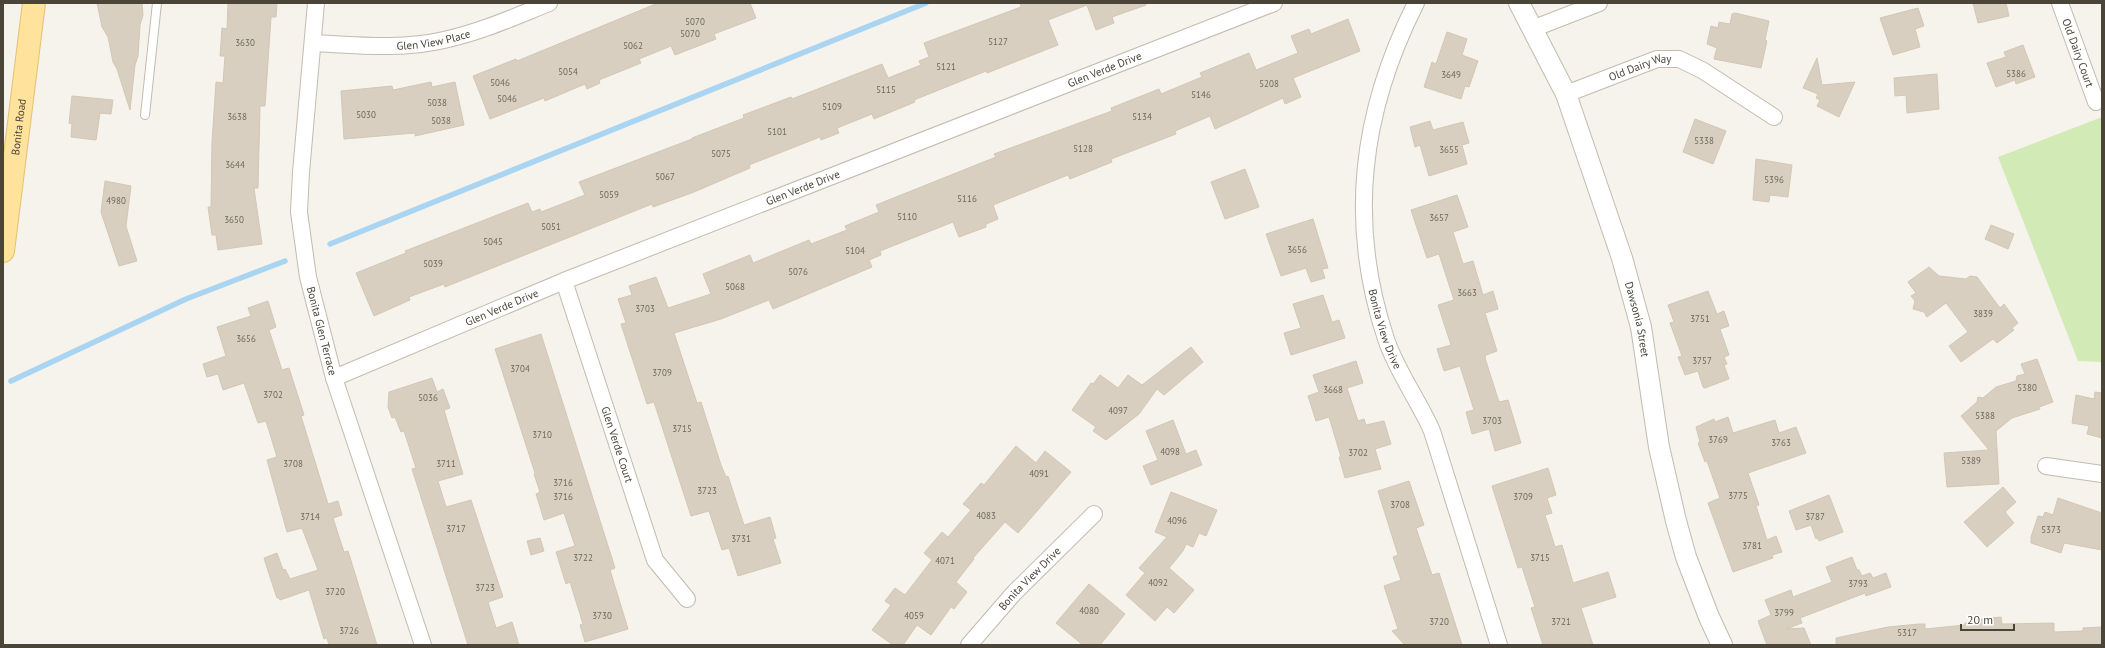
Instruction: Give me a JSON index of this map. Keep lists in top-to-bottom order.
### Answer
{
  "streets": {
    "main road": ["Bonita Road"],
    "street": [
      "Glen View Place",
      "Old Dairy Court",
      "Glen Verde Drive",
      "Old Dairy Way",
      "Dawsonia Street",
      "Bonita View Drive",
      "Bonita Glen Terrace",
      "Glen Verde Court"
    ]
  },
  "crossings": [
    ["Glen View Place", "Bonita Glen Terrace"],
    ["Glen Verde Drive", "Bonita Glen Terrace"],
    ["Glen Verde Drive", "Glen Verde Court"],
    ["Old Dairy Way", "Dawsonia Street"]
  ],
  "house_numbers": [
    "5070",
    "5070",
    "5127",
    "3630",
    "5062",
    "5121",
    "5054",
    "5386",
    "3649",
    "5046",
    "5208",
    "5115",
    "5146",
    "5046",
    "5038",
    "5109",
    "5030",
    "3638",
    "5134",
    "5038",
    "5101",
    "5338",
    "5128",
    "3655",
    "5075",
    "3644",
    "5067",
    "5396",
    "5059",
    "5116",
    "4980",
    "5110",
    "3657",
    "3650",
    "5051",
    "5045",
    "3656",
    "5104",
    "5039",
    "5076",
    "5068",
    "3663",
    "3703",
    "3839",
    "3751",
    "3656",
    "3757",
    "3704",
    "3709",
    "5380",
    "3668",
    "3702",
    "5036",
    "4097",
    "5388",
    "3703",
    "3715",
    "3710",
    "3769",
    "3763",
    "4098",
    "3702",
    "5389",
    "3708",
    "3711",
    "4091",
    "3716",
    "3723",
    "3775",
    "3716",
    "3709",
    "3708",
    "4083",
    "3714",
    "3787",
    "4096",
    "3717",
    "5373",
    "3731",
    "3781",
    "3722",
    "3715",
    "4071",
    "4092",
    "3793",
    "3723",
    "3720",
    "4080",
    "3799",
    "3730",
    "4059",
    "3720",
    "3721",
    "3726",
    "5317"
  ],
  "scale_bar": "20 m"
}
